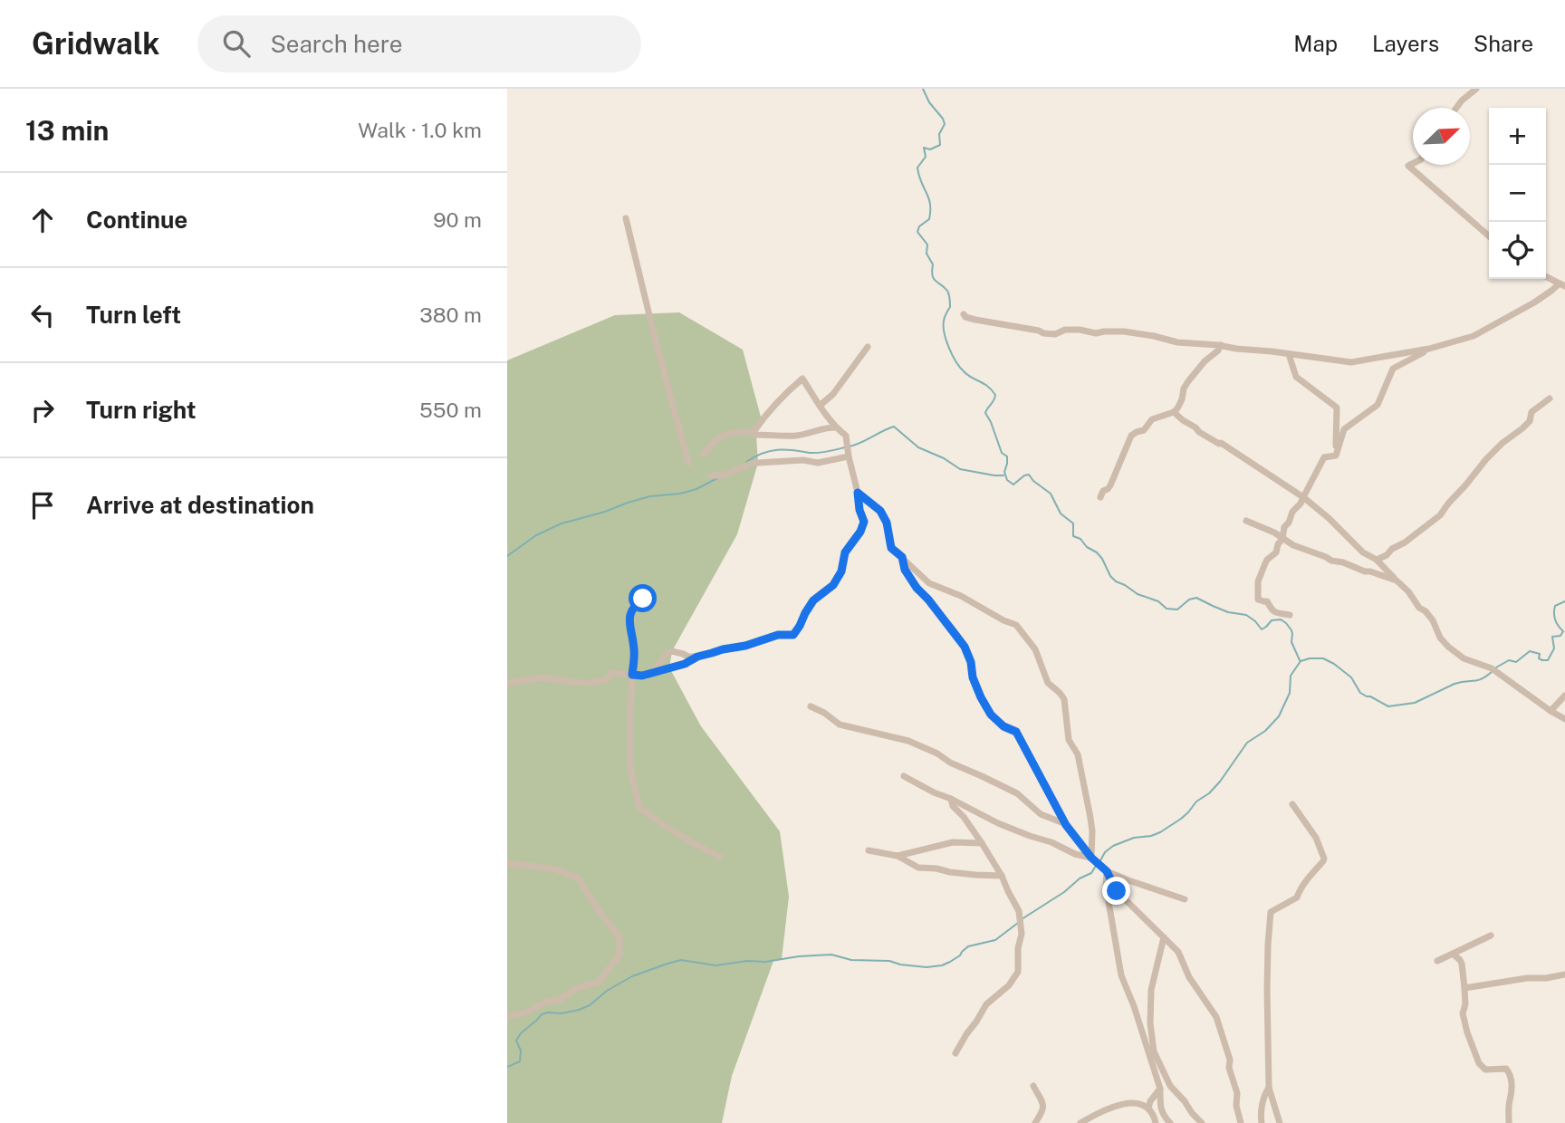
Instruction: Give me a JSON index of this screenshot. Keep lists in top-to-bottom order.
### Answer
{
  "north": "top right",
  "page": {
    "header": "Gridwalk",
    "search": "Search here",
    "nav": ["Map", "Layers", "Share"],
    "heading": ["13 min", "Walk · 1.0 km"],
    "map_buttons": ["+", "−"],
    "list": [
      ["Continue", "90 m"],
      ["Turn left", "380 m"],
      ["Turn right", "550 m"],
      "Arrive at destination"
    ]
  }
}
